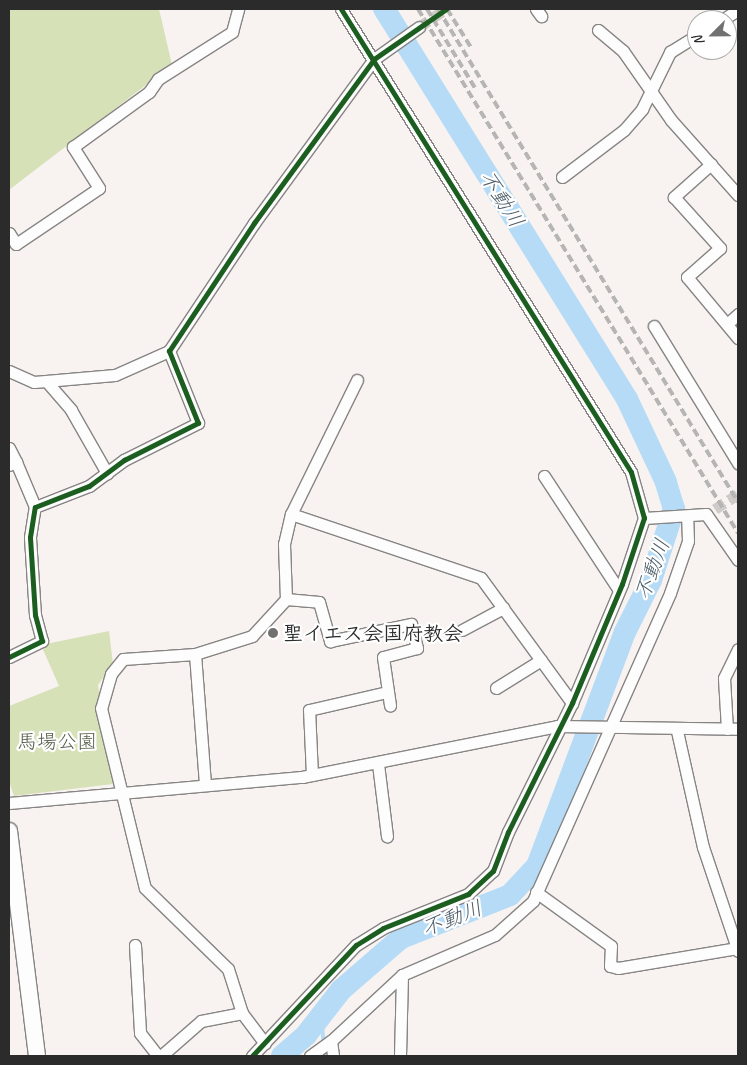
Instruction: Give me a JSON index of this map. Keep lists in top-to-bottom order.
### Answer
{
  "water": ["不動川"],
  "parks": ["馬場公園"],
  "places": ["聖イエス会国府教会"],
  "north": "bottom left"
}
